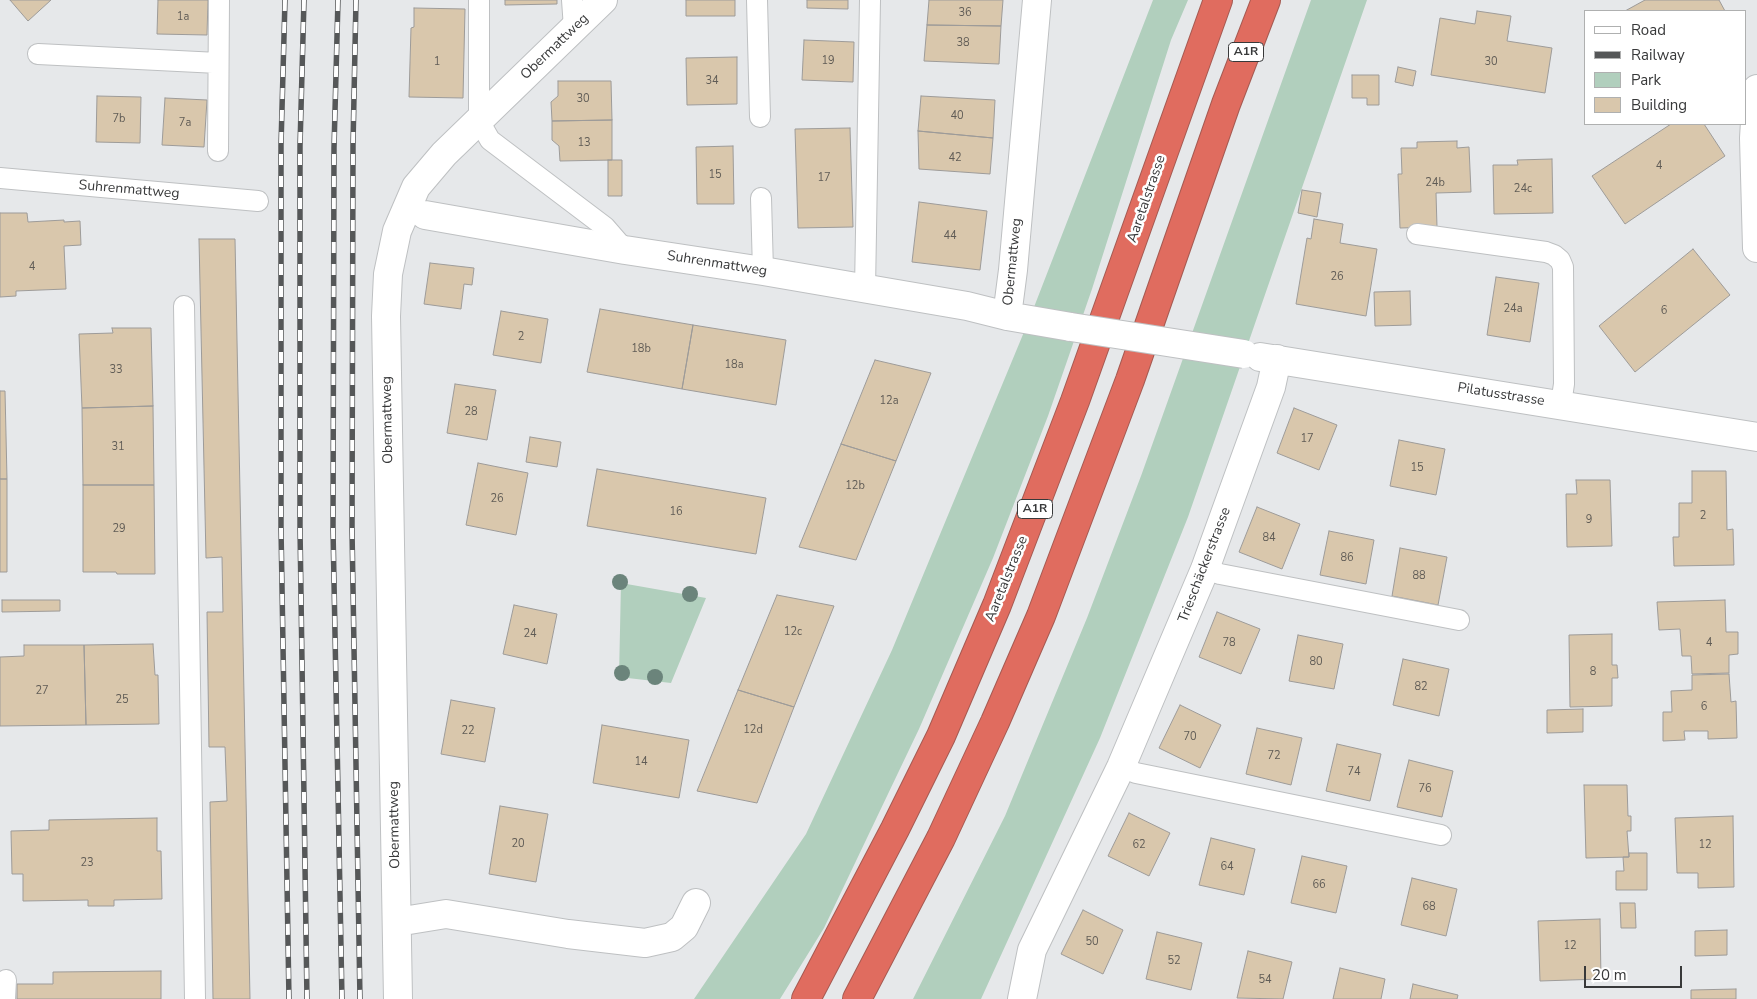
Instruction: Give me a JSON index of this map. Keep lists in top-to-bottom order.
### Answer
{
  "streets": {
    "highway": ["A1R", "Aaretalstrasse"],
    "street": [
      "Obermattweg",
      "Suhrenmattweg",
      "Pilatusstrasse",
      "Trieschäckerstrasse"
    ]
  },
  "crossings": [
    ["Obermattweg", "Suhrenmattweg"],
    ["Obermattweg", "Pilatusstrasse"],
    ["Pilatusstrasse", "Trieschäckerstrasse"]
  ],
  "house_numbers": [
    "36",
    "1a",
    "38",
    "19",
    "1",
    "30",
    "34",
    "30",
    "40",
    "7b",
    "7a",
    "13",
    "42",
    "4",
    "15",
    "17",
    "24b",
    "24c",
    "44",
    "4",
    "26",
    "24a",
    "6",
    "2",
    "18b",
    "18a",
    "33",
    "12a",
    "28",
    "17",
    "31",
    "15",
    "12b",
    "26",
    "16",
    "2",
    "9",
    "29",
    "84",
    "86",
    "88",
    "12c",
    "24",
    "78",
    "4",
    "80",
    "8",
    "82",
    "27",
    "25",
    "6",
    "12d",
    "22",
    "70",
    "72",
    "14",
    "74",
    "76",
    "20",
    "62",
    "12",
    "23",
    "64",
    "66",
    "68",
    "50",
    "12",
    "52",
    "54"
  ],
  "legend": [
    "Road",
    "Railway",
    "Park",
    "Building"
  ],
  "scale_bar": "20 m"
}
